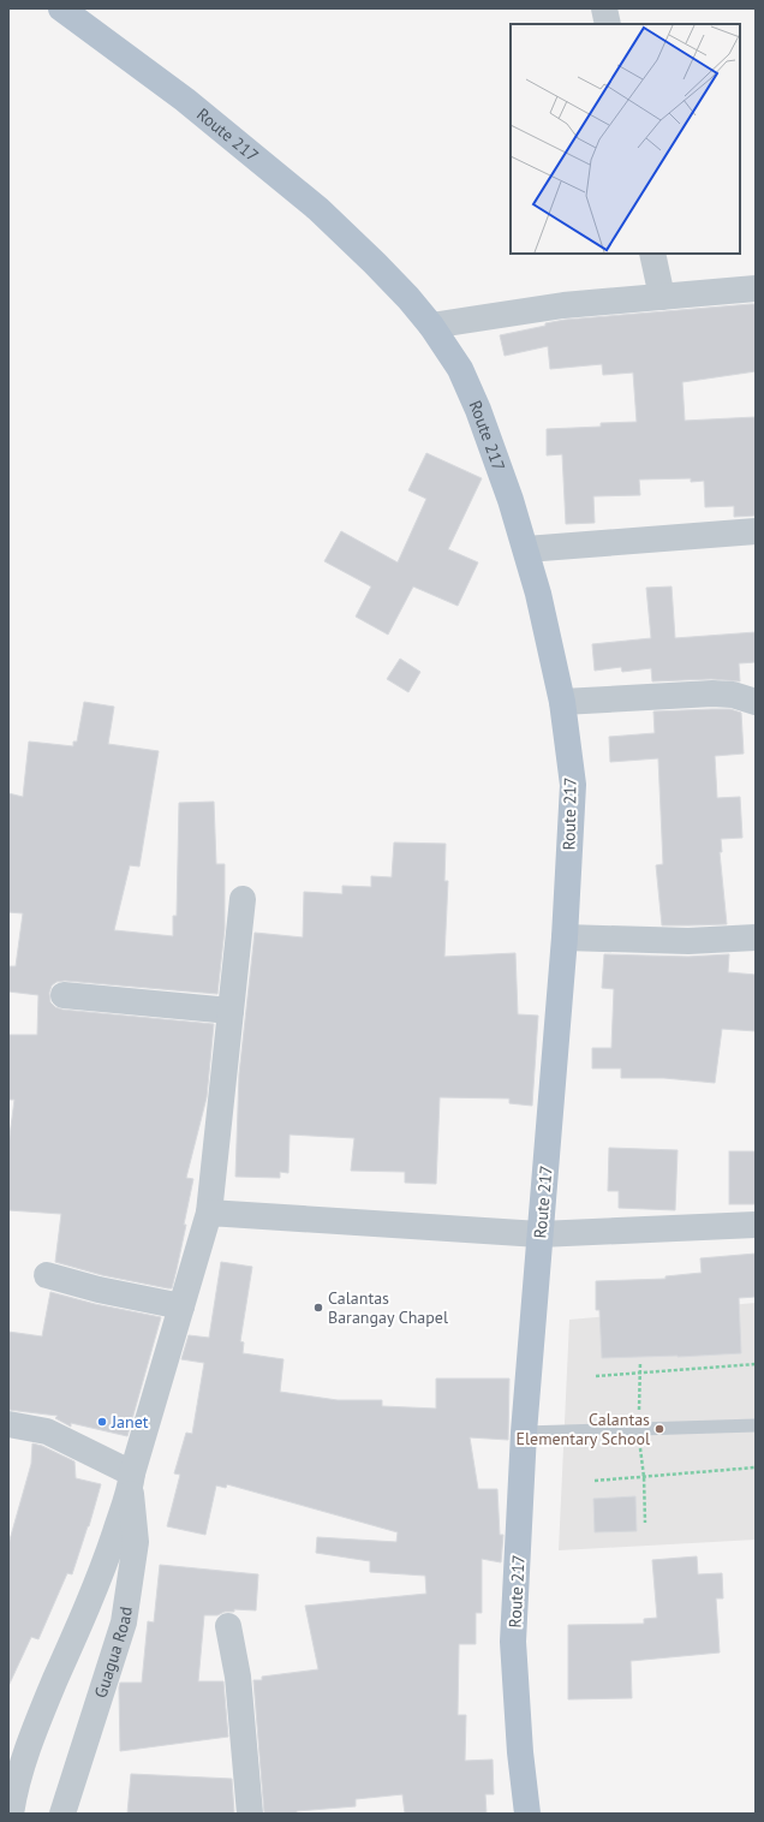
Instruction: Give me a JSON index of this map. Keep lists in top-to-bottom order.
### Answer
{
  "streets": {
    "main road": ["Route 217"],
    "street": ["Guagua Road"]
  },
  "places": ["Calantas Barangay Chapel", "Janet", "Calantas Elementary School"]
}
